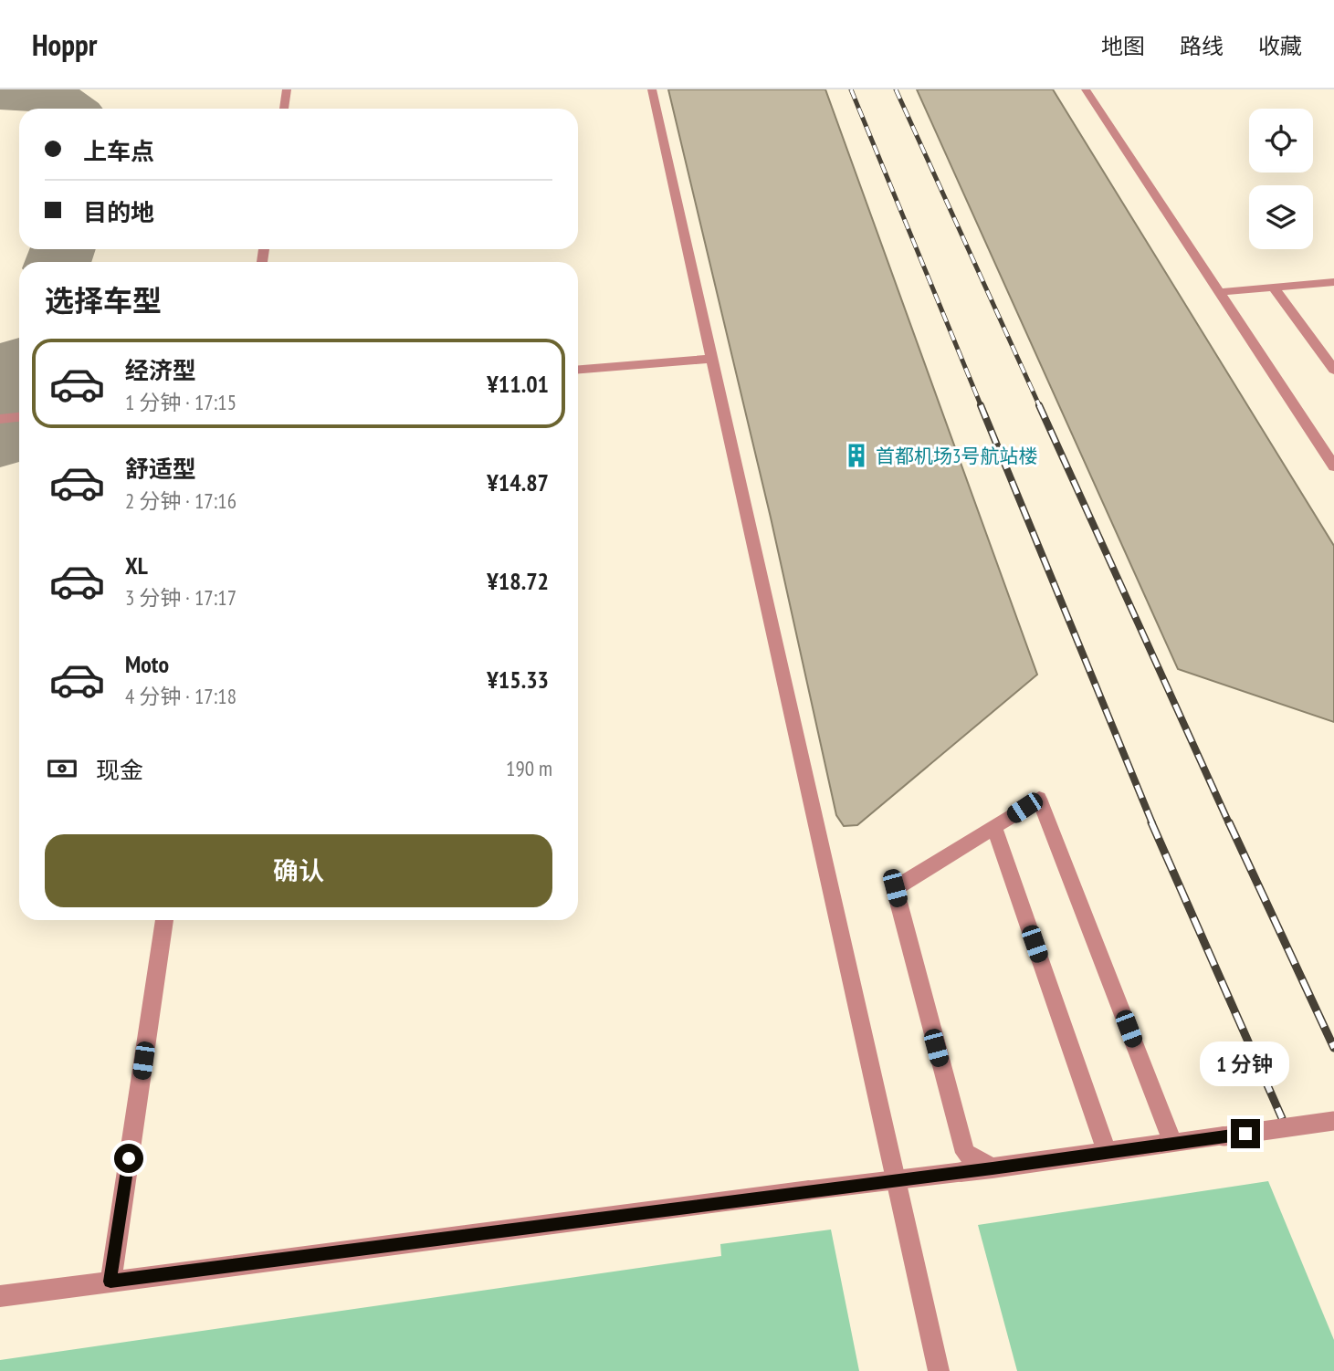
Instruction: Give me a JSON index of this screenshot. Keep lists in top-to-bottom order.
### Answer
{
  "places": {
    "building": ["首都机场3号航站楼"]
  },
  "page": {
    "header": "Hoppr",
    "nav": ["地图", "路线", "收藏"],
    "banner": ["上车点", "目的地"],
    "heading": "选择车型",
    "list": [
      {
        "name": "经济型",
        "note": "1 分钟 · 17:15",
        "value": "¥11.01"
      },
      {
        "name": "舒适型",
        "note": "2 分钟 · 17:16",
        "value": "¥14.87"
      },
      {
        "name": "XL",
        "note": "3 分钟 · 17:17",
        "value": "¥18.72"
      },
      {
        "name": "Moto",
        "note": "4 分钟 · 17:18",
        "value": "¥15.33"
      }
    ],
    "pay": ["现金", "190 m"],
    "buttons": "确认",
    "bubble": "1 分钟"
  }
}
